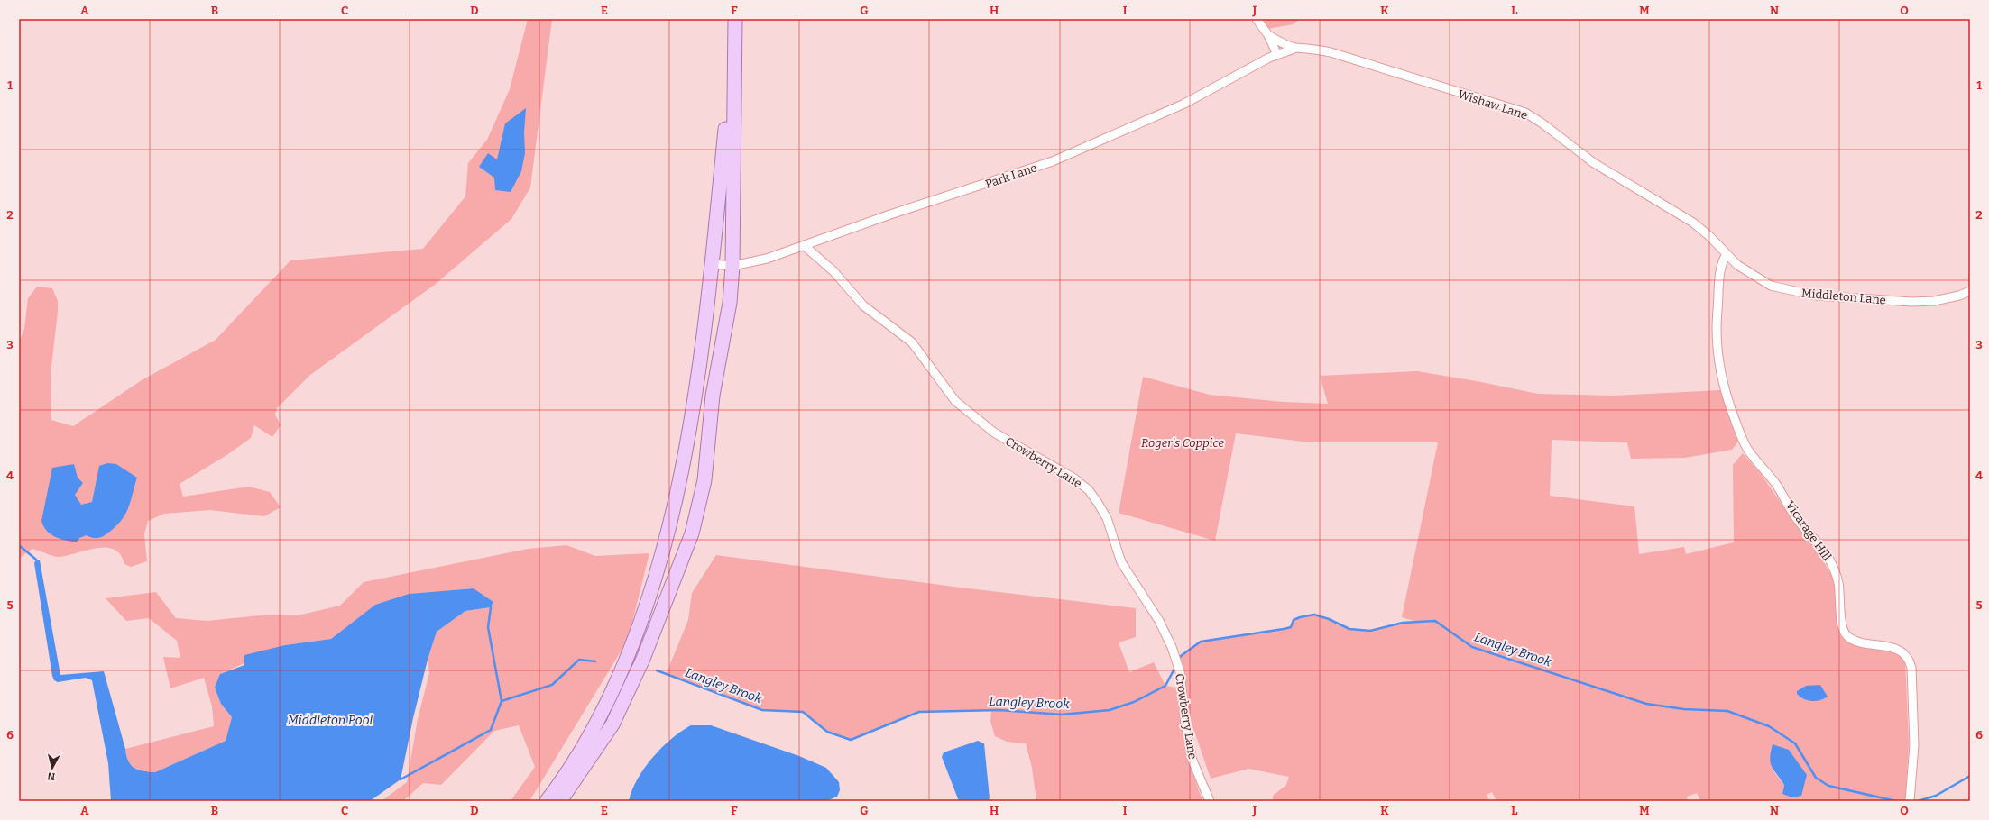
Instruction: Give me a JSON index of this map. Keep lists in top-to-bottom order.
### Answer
{
  "streets": {
    "street": [
      "Wishaw Lane",
      "Park Lane",
      "Middleton Lane",
      "Crowberry Lane",
      "Vicarage Hill"
    ]
  },
  "crossings": [
    ["Wishaw Lane", "Park Lane"],
    ["Wishaw Lane", "Middleton Lane"],
    ["Wishaw Lane", "Vicarage Hill"],
    ["Park Lane", "Crowberry Lane"],
    ["Middleton Lane", "Vicarage Hill"]
  ],
  "water": ["Langley Brook", "Middleton Pool"],
  "parks": ["Roger's Coppice"],
  "north": "bottom",
  "grid": {
    "columns": [
      "A",
      "B",
      "C",
      "D",
      "E",
      "F",
      "G",
      "H",
      "I",
      "J",
      "K",
      "L",
      "M",
      "N",
      "O"
    ],
    "rows": [
      "1",
      "2",
      "3",
      "4",
      "5",
      "6"
    ]
  }
}
